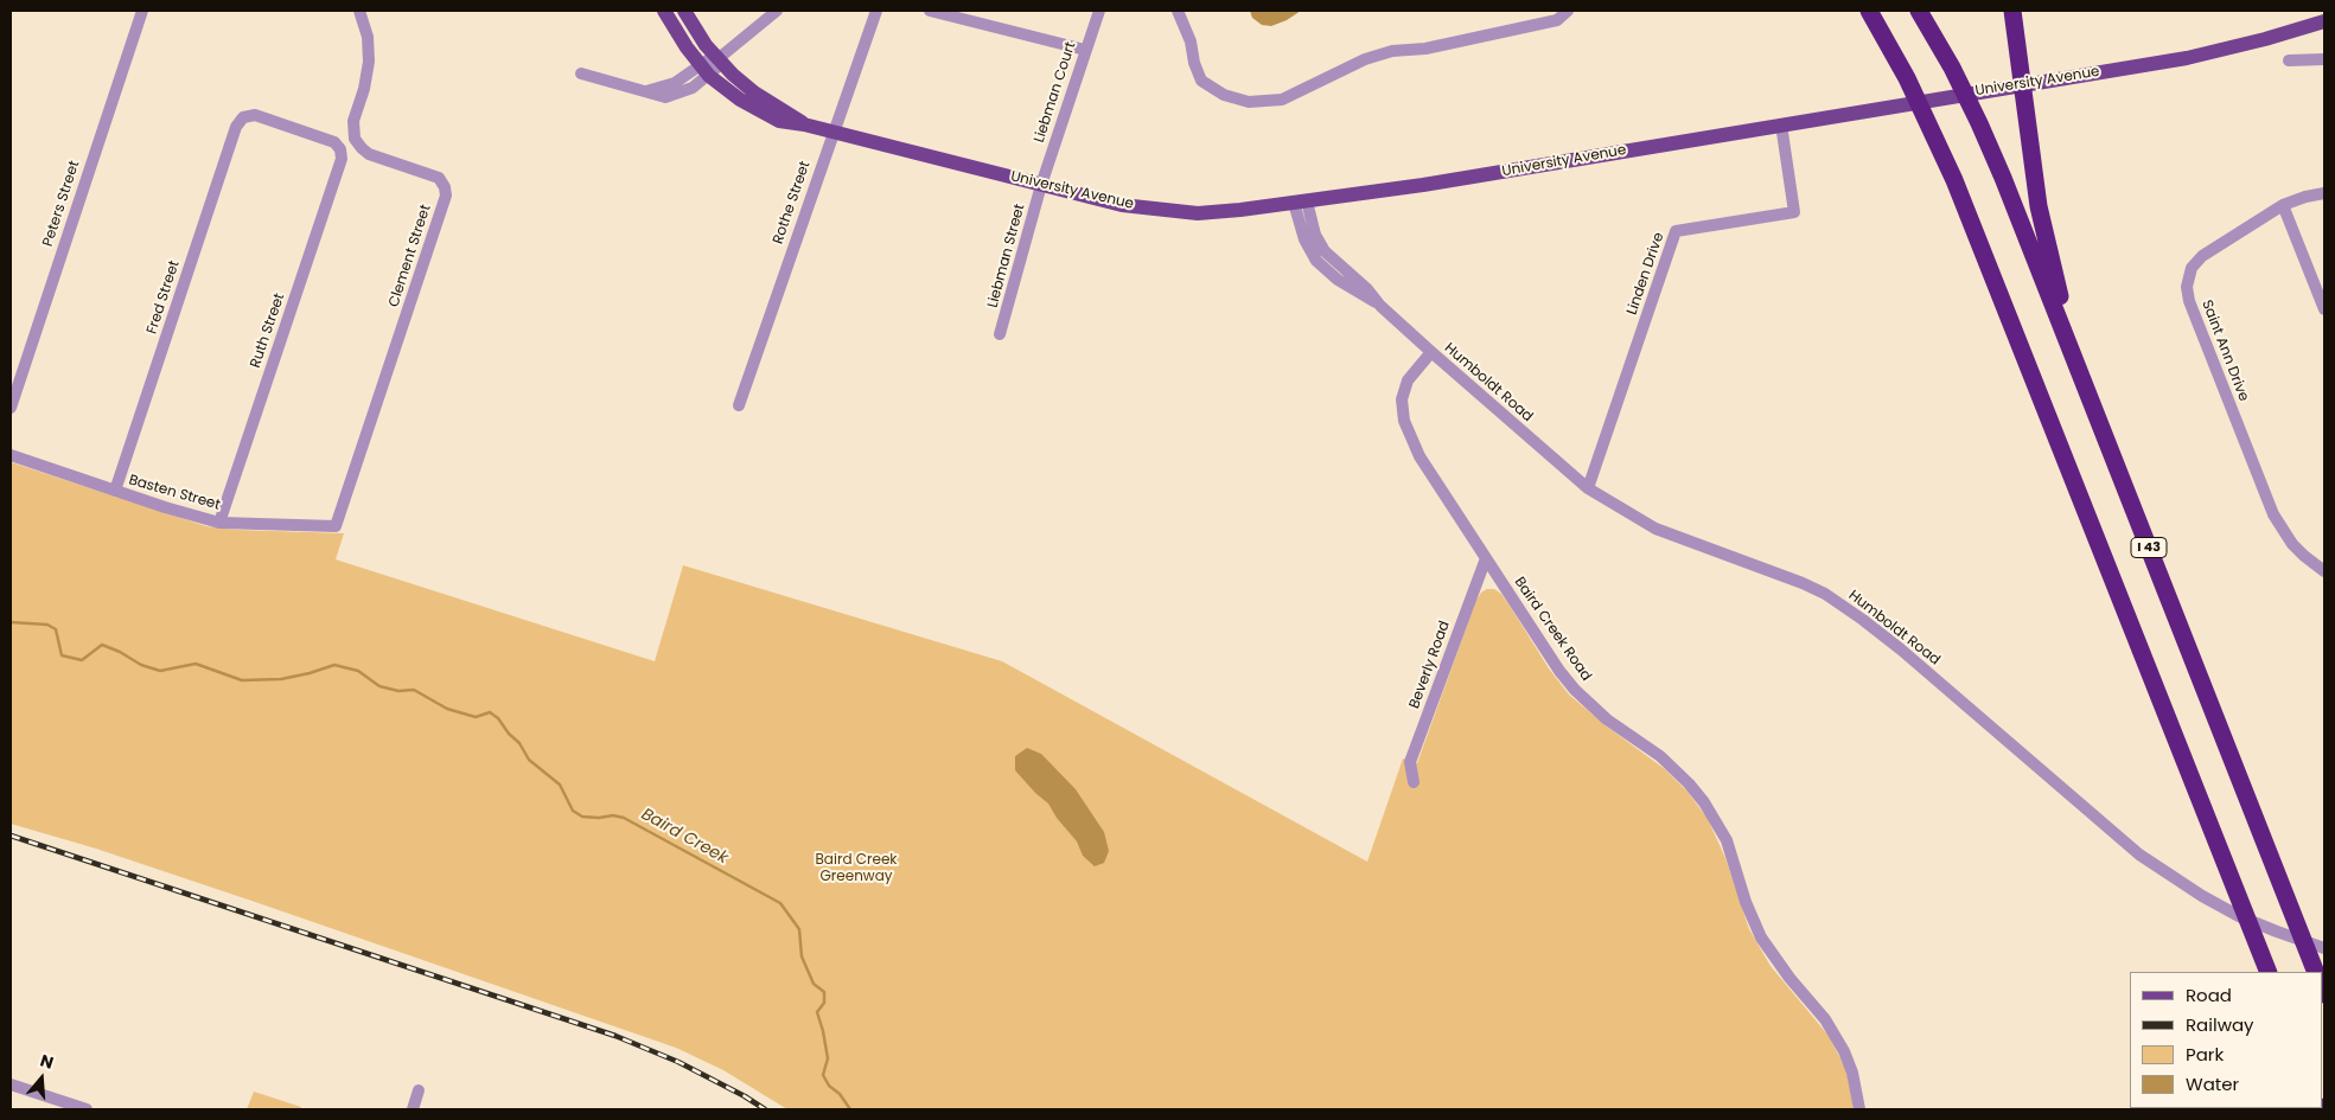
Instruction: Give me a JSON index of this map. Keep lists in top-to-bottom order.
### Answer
{
  "streets": {
    "highway": ["I 43"],
    "main road": ["University Avenue"],
    "street": [
      "Liebman Court",
      "Rothe Street",
      "Peters Street",
      "Clement Street",
      "Liebman Street",
      "Linden Drive",
      "Fred Street",
      "Ruth Street",
      "Saint Ann Drive",
      "Humboldt Road",
      "Basten Street",
      "Baird Creek Road",
      "Beverly Road"
    ]
  },
  "crossings": [
    ["University Avenue", "Liebman Court"],
    ["University Avenue", "Rothe Street"],
    ["University Avenue", "Liebman Street"],
    ["University Avenue", "Linden Drive"],
    ["University Avenue", "Humboldt Road"],
    ["Liebman Court", "Liebman Street"],
    ["Clement Street", "Basten Street"],
    ["Linden Drive", "Humboldt Road"],
    ["Fred Street", "Ruth Street"],
    ["Fred Street", "Basten Street"],
    ["Ruth Street", "Basten Street"],
    ["Humboldt Road", "Baird Creek Road"],
    ["Baird Creek Road", "Beverly Road"]
  ],
  "water": ["Baird Creek"],
  "parks": ["Baird Creek Greenway"],
  "legend": [
    "Road",
    "Railway",
    "Park",
    "Water"
  ],
  "north": "top"
}
